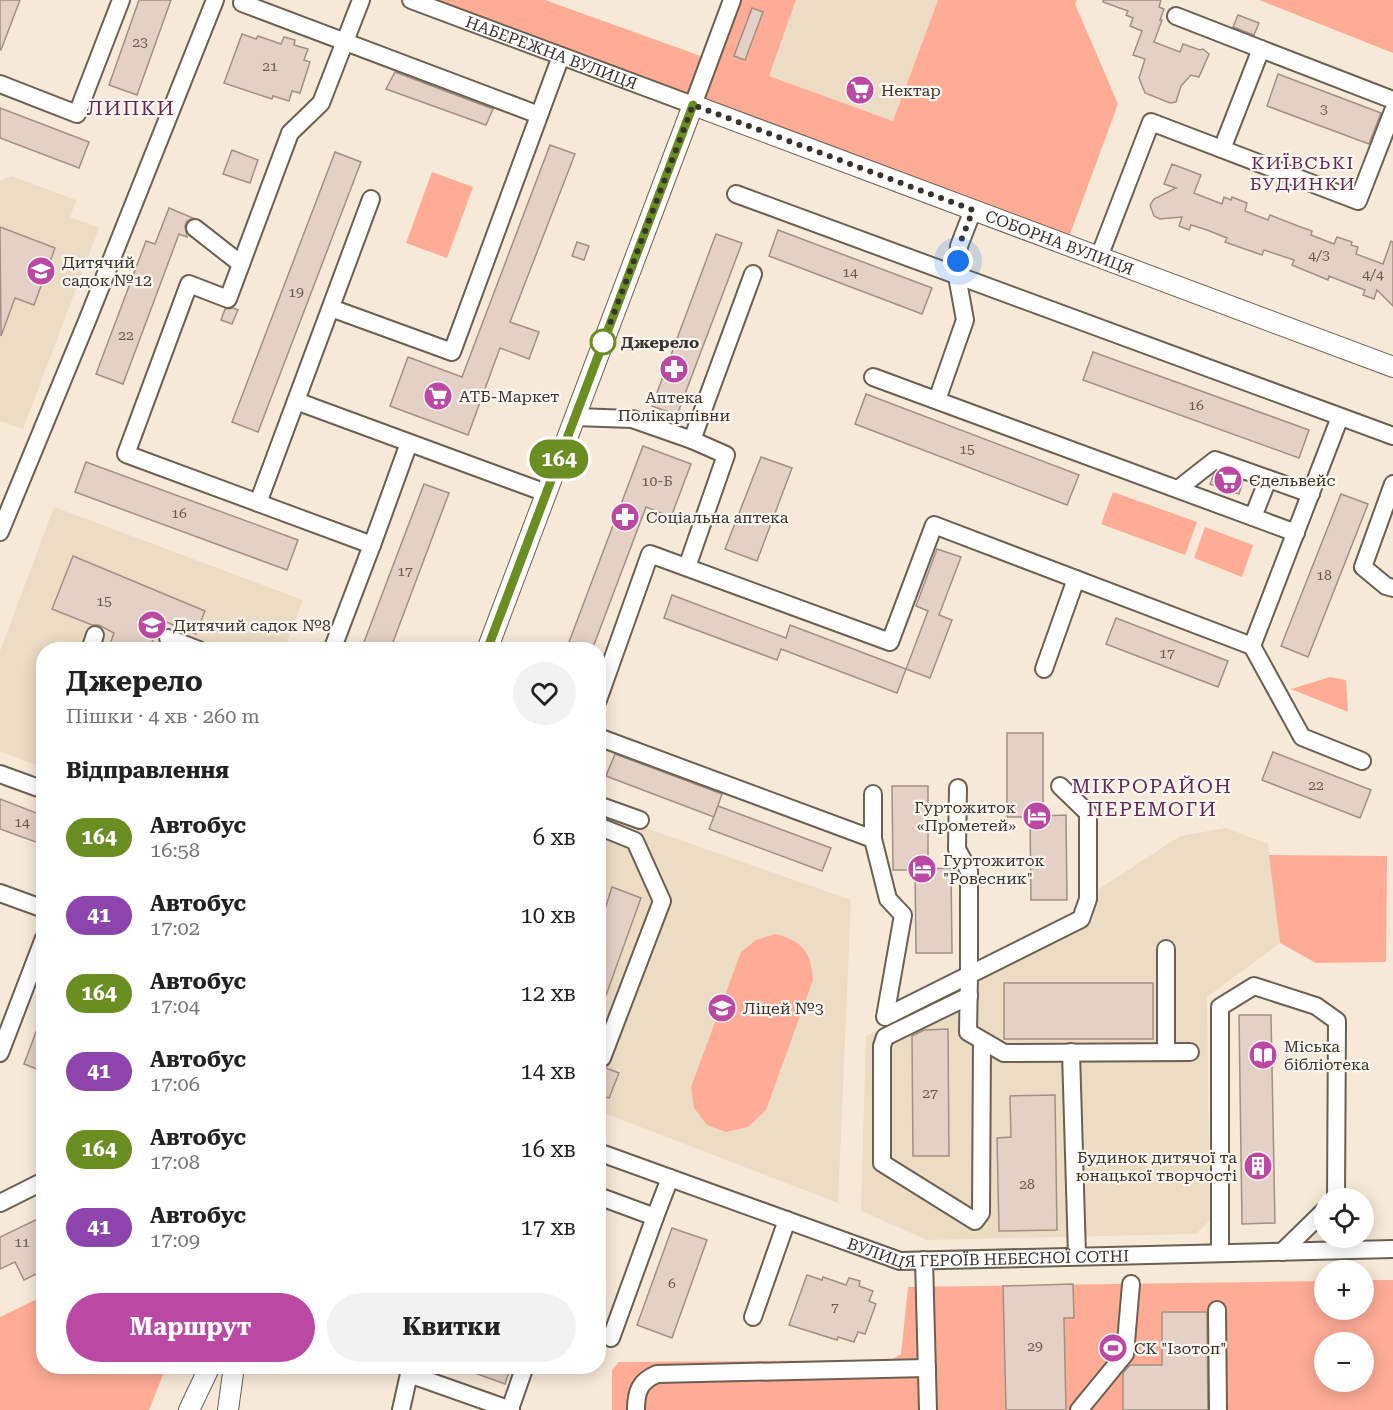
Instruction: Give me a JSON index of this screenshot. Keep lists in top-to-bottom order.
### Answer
{
  "streets": {
    "main road": ["СОБОРНА ВУЛИЦЯ"],
    "street": ["НАБЕРЕЖНА ВУЛИЦЯ", "ВУЛИЦЯ ГЕРОЇВ НЕБЕСНОЇ СОТНІ"]
  },
  "crossings": [
    ["НАБЕРЕЖНА ВУЛИЦЯ", "СОБОРНА ВУЛИЦЯ"]
  ],
  "districts": ["ЛИПКИ", "КИЇВСЬКІ БУДИНКИ", "МІКРОРАЙОН ПЕРЕМОГИ"],
  "places": {
    "supermarket": ["Нектар", "АТБ-Маркет", "Єдельвейс"],
    "school or university": ["Дитячий садок №12", "Дитячий садок №8", "Ліцей №3"],
    "other": ["Джерело"],
    "pharmacy": ["Аптека Полікарпівни", "Соціальна аптека"],
    "hotel": ["Гуртожиток «Прометей»", "Гуртожиток \"Ровесник\""],
    "library": ["Міська бібліотека"],
    "building": ["Будинок дитячої та юнацької творчості"],
    "sports": ["СК \"Ізотоп\""]
  },
  "lines": ["bus line 164"],
  "house_numbers": [
    "23",
    "21",
    "3",
    "4/3",
    "14",
    "4/4",
    "19",
    "22",
    "16",
    "15",
    "10-Б",
    "16",
    "17",
    "18",
    "15",
    "17",
    "22",
    "14",
    "27",
    "28",
    "11",
    "6",
    "7",
    "29"
  ],
  "page": {
    "on_map": "164",
    "heading": [
      ["Джерело", "Пішки · 4 хв · 260 m"],
      "Відправлення"
    ],
    "list": [
      {
        "mark": "164",
        "name": "Автобус",
        "note": "16:58",
        "value": "6 хв"
      },
      {
        "mark": "41",
        "name": "Автобус",
        "note": "17:02",
        "value": "10 хв"
      },
      {
        "mark": "164",
        "name": "Автобус",
        "note": "17:04",
        "value": "12 хв"
      },
      {
        "mark": "41",
        "name": "Автобус",
        "note": "17:06",
        "value": "14 хв"
      },
      {
        "mark": "164",
        "name": "Автобус",
        "note": "17:08",
        "value": "16 хв"
      },
      {
        "mark": "41",
        "name": "Автобус",
        "note": "17:09",
        "value": "17 хв"
      }
    ],
    "map_buttons": ["+", "−"],
    "buttons": ["Маршрут", "Квитки"]
  }
}
